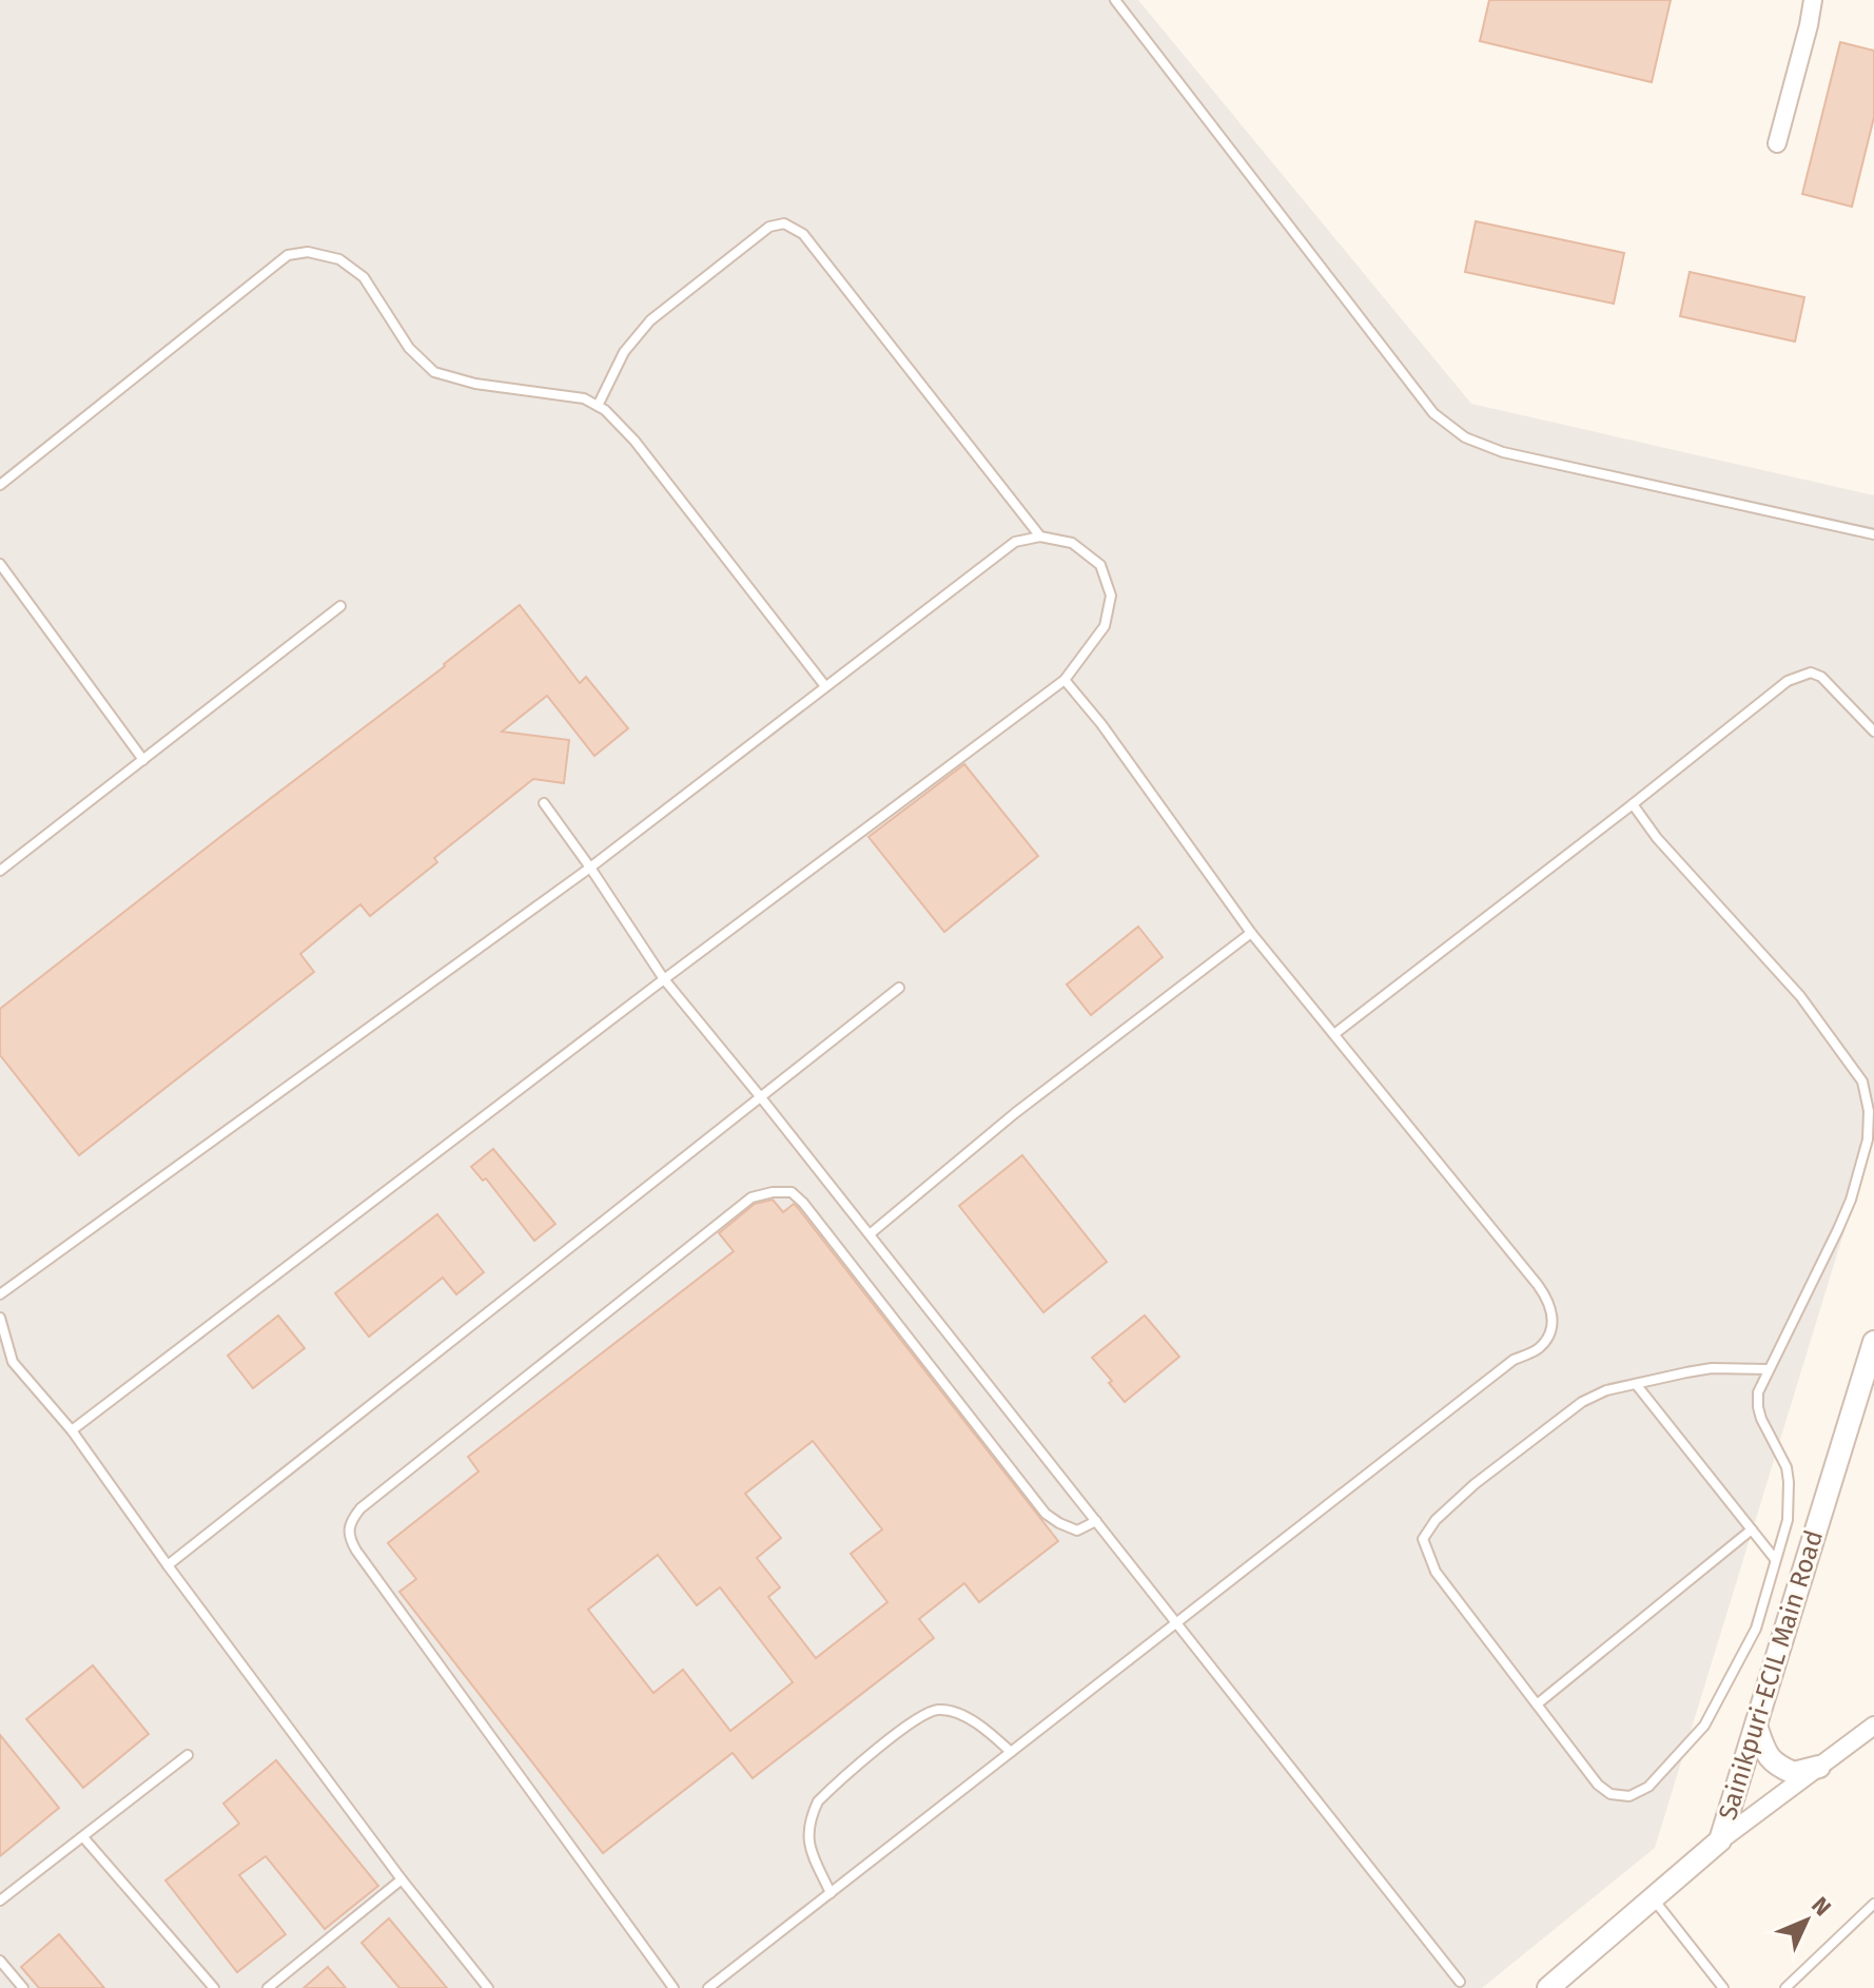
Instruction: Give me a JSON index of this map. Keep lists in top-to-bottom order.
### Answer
{
  "streets": {
    "street": ["Sainikpuri-ECIL Main Road"]
  },
  "north": "top right"
}
